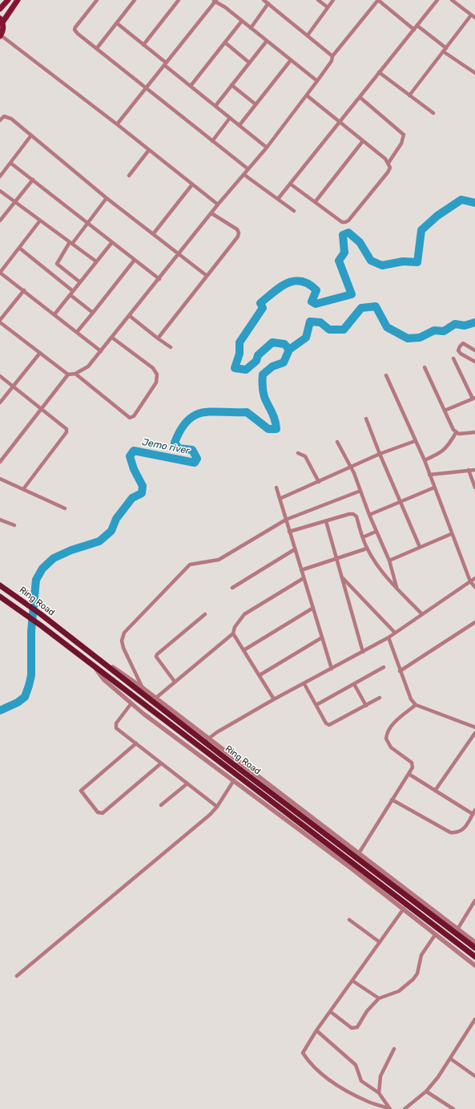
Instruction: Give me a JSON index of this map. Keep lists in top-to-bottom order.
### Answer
{
  "streets": {
    "highway": ["Ring Road"]
  },
  "water": ["Jemo river"]
}
